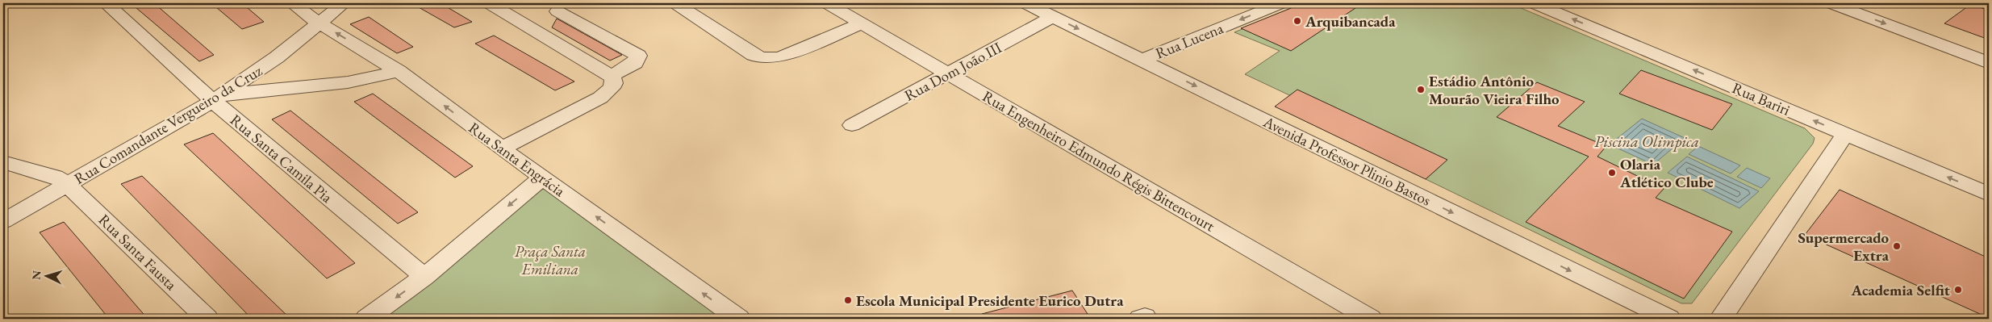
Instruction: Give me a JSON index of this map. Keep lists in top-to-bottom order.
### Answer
{
  "streets": {
    "street": [
      "Rua Lucena",
      "Rua Dom João III",
      "Rua Bariri",
      "Rua Comandante Vergueiro da Cruz",
      "Rua Santa Camila Pia",
      "Rua Santa Engrácia",
      "Rua Engenheiro Edmundo Régis Bittencourt",
      "Avenida Professor Plinio Bastos",
      "Rua Santa Fausta"
    ]
  },
  "crossings": [
    ["Rua Lucena", "Avenida Professor Plinio Bastos"],
    ["Rua Dom João III", "Rua Engenheiro Edmundo Régis Bittencourt"],
    ["Rua Dom João III", "Avenida Professor Plinio Bastos"],
    ["Rua Comandante Vergueiro da Cruz", "Rua Santa Camila Pia"],
    ["Rua Comandante Vergueiro da Cruz", "Rua Santa Engrácia"],
    ["Rua Comandante Vergueiro da Cruz", "Rua Santa Fausta"]
  ],
  "one_way": ["Rua Lucena", "Rua Santa Engrácia", "Avenida Professor Plinio Bastos"],
  "water": ["Piscina Olimpica"],
  "parks": ["Praça Santa Emiliana"],
  "places": [
    "Arquibancada",
    "Estádio Antônio Mourão Vieira Filho",
    "Olaria Atlético Clube",
    "Supermercado Extra",
    "Academia Selfit",
    "Escola Municipal Presidente Eurico Dutra"
  ],
  "north": "left"
}
